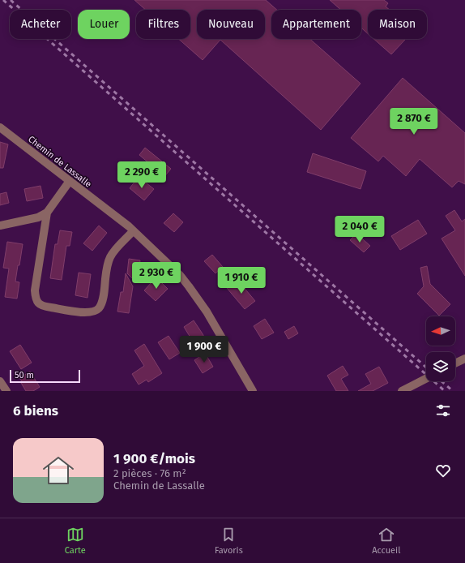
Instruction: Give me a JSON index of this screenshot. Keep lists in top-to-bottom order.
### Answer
{
  "streets": {
    "street": ["Chemin de Lassalle"]
  },
  "scale_bar": "50 m",
  "north": "left",
  "page": {
    "chip": [
      "Acheter",
      "Louer",
      "Filtres",
      "Nouveau",
      "Appartement",
      "Maison"
    ],
    "price": [
      "2 870 €",
      "2 290 €",
      "2 040 €",
      "2 930 €",
      "1 910 €",
      "1 900 €"
    ],
    "scale": "50 m",
    "heading": "6 biens",
    "list": [
      {
        "name": "1 900 €/mois",
        "note": "2 pièces · 76 m² · Chemin de Lassalle"
      }
    ],
    "tabs": ["Carte", "Favoris", "Accueil"]
  }
}
